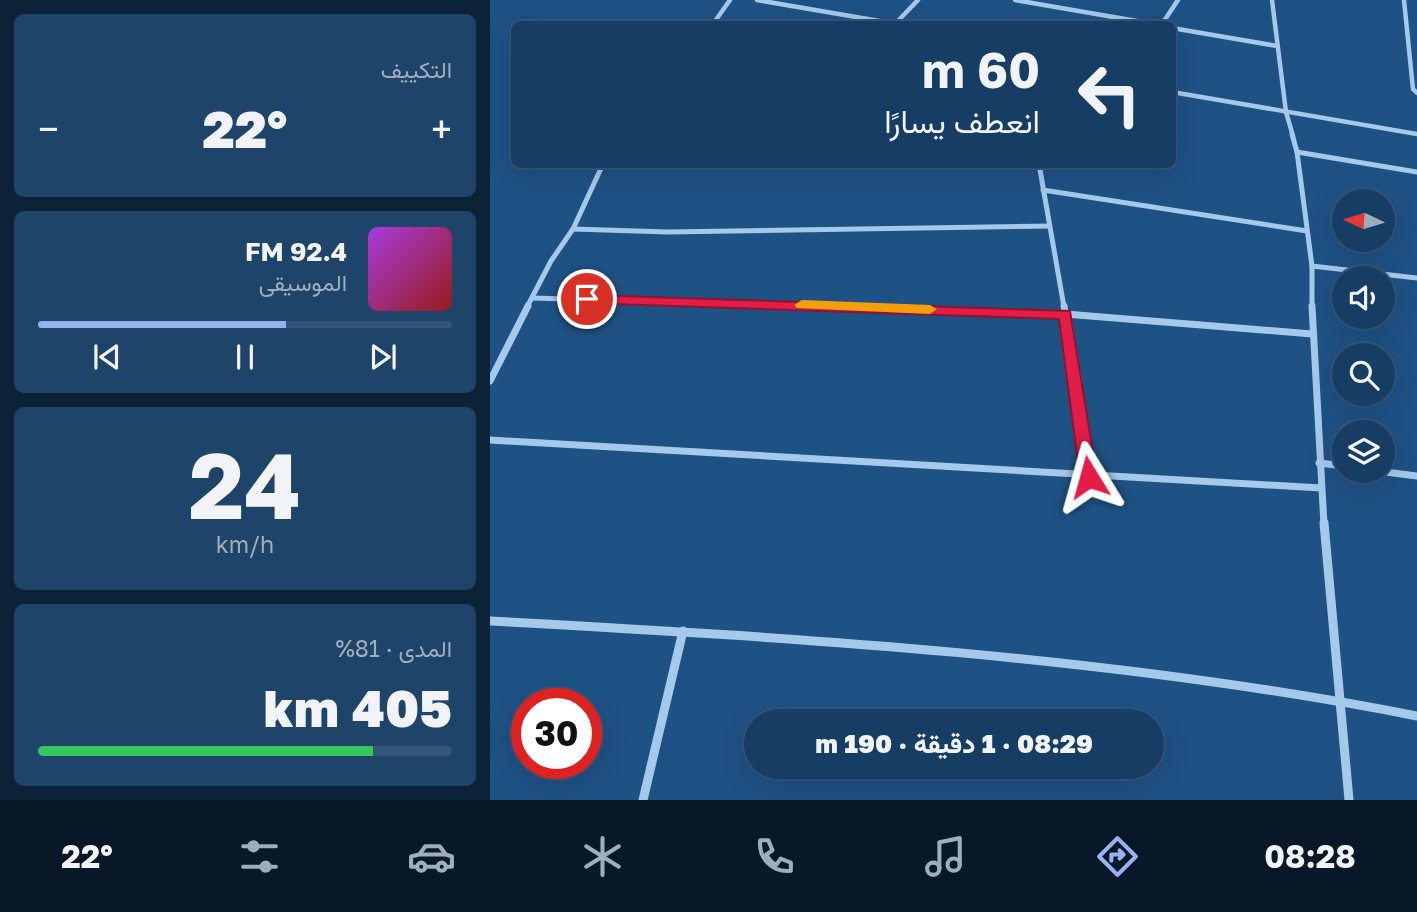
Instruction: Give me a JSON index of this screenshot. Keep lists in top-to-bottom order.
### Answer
{
  "north": "left",
  "page": {
    "tile": [
      "التكييف",
      ["24", "km/h"],
      ["المدى · 81%", "405 km"]
    ],
    "turn": ["60 m", "انعطف يسارًا"],
    "heat": ["−", "22°", "+"],
    "song": ["92.4 FM", "الموسيقى"],
    "limit": "30",
    "trip": "08:29 · 1 دقيقة · 190 m",
    "tabs": ["08:28", "22°"]
  }
}
